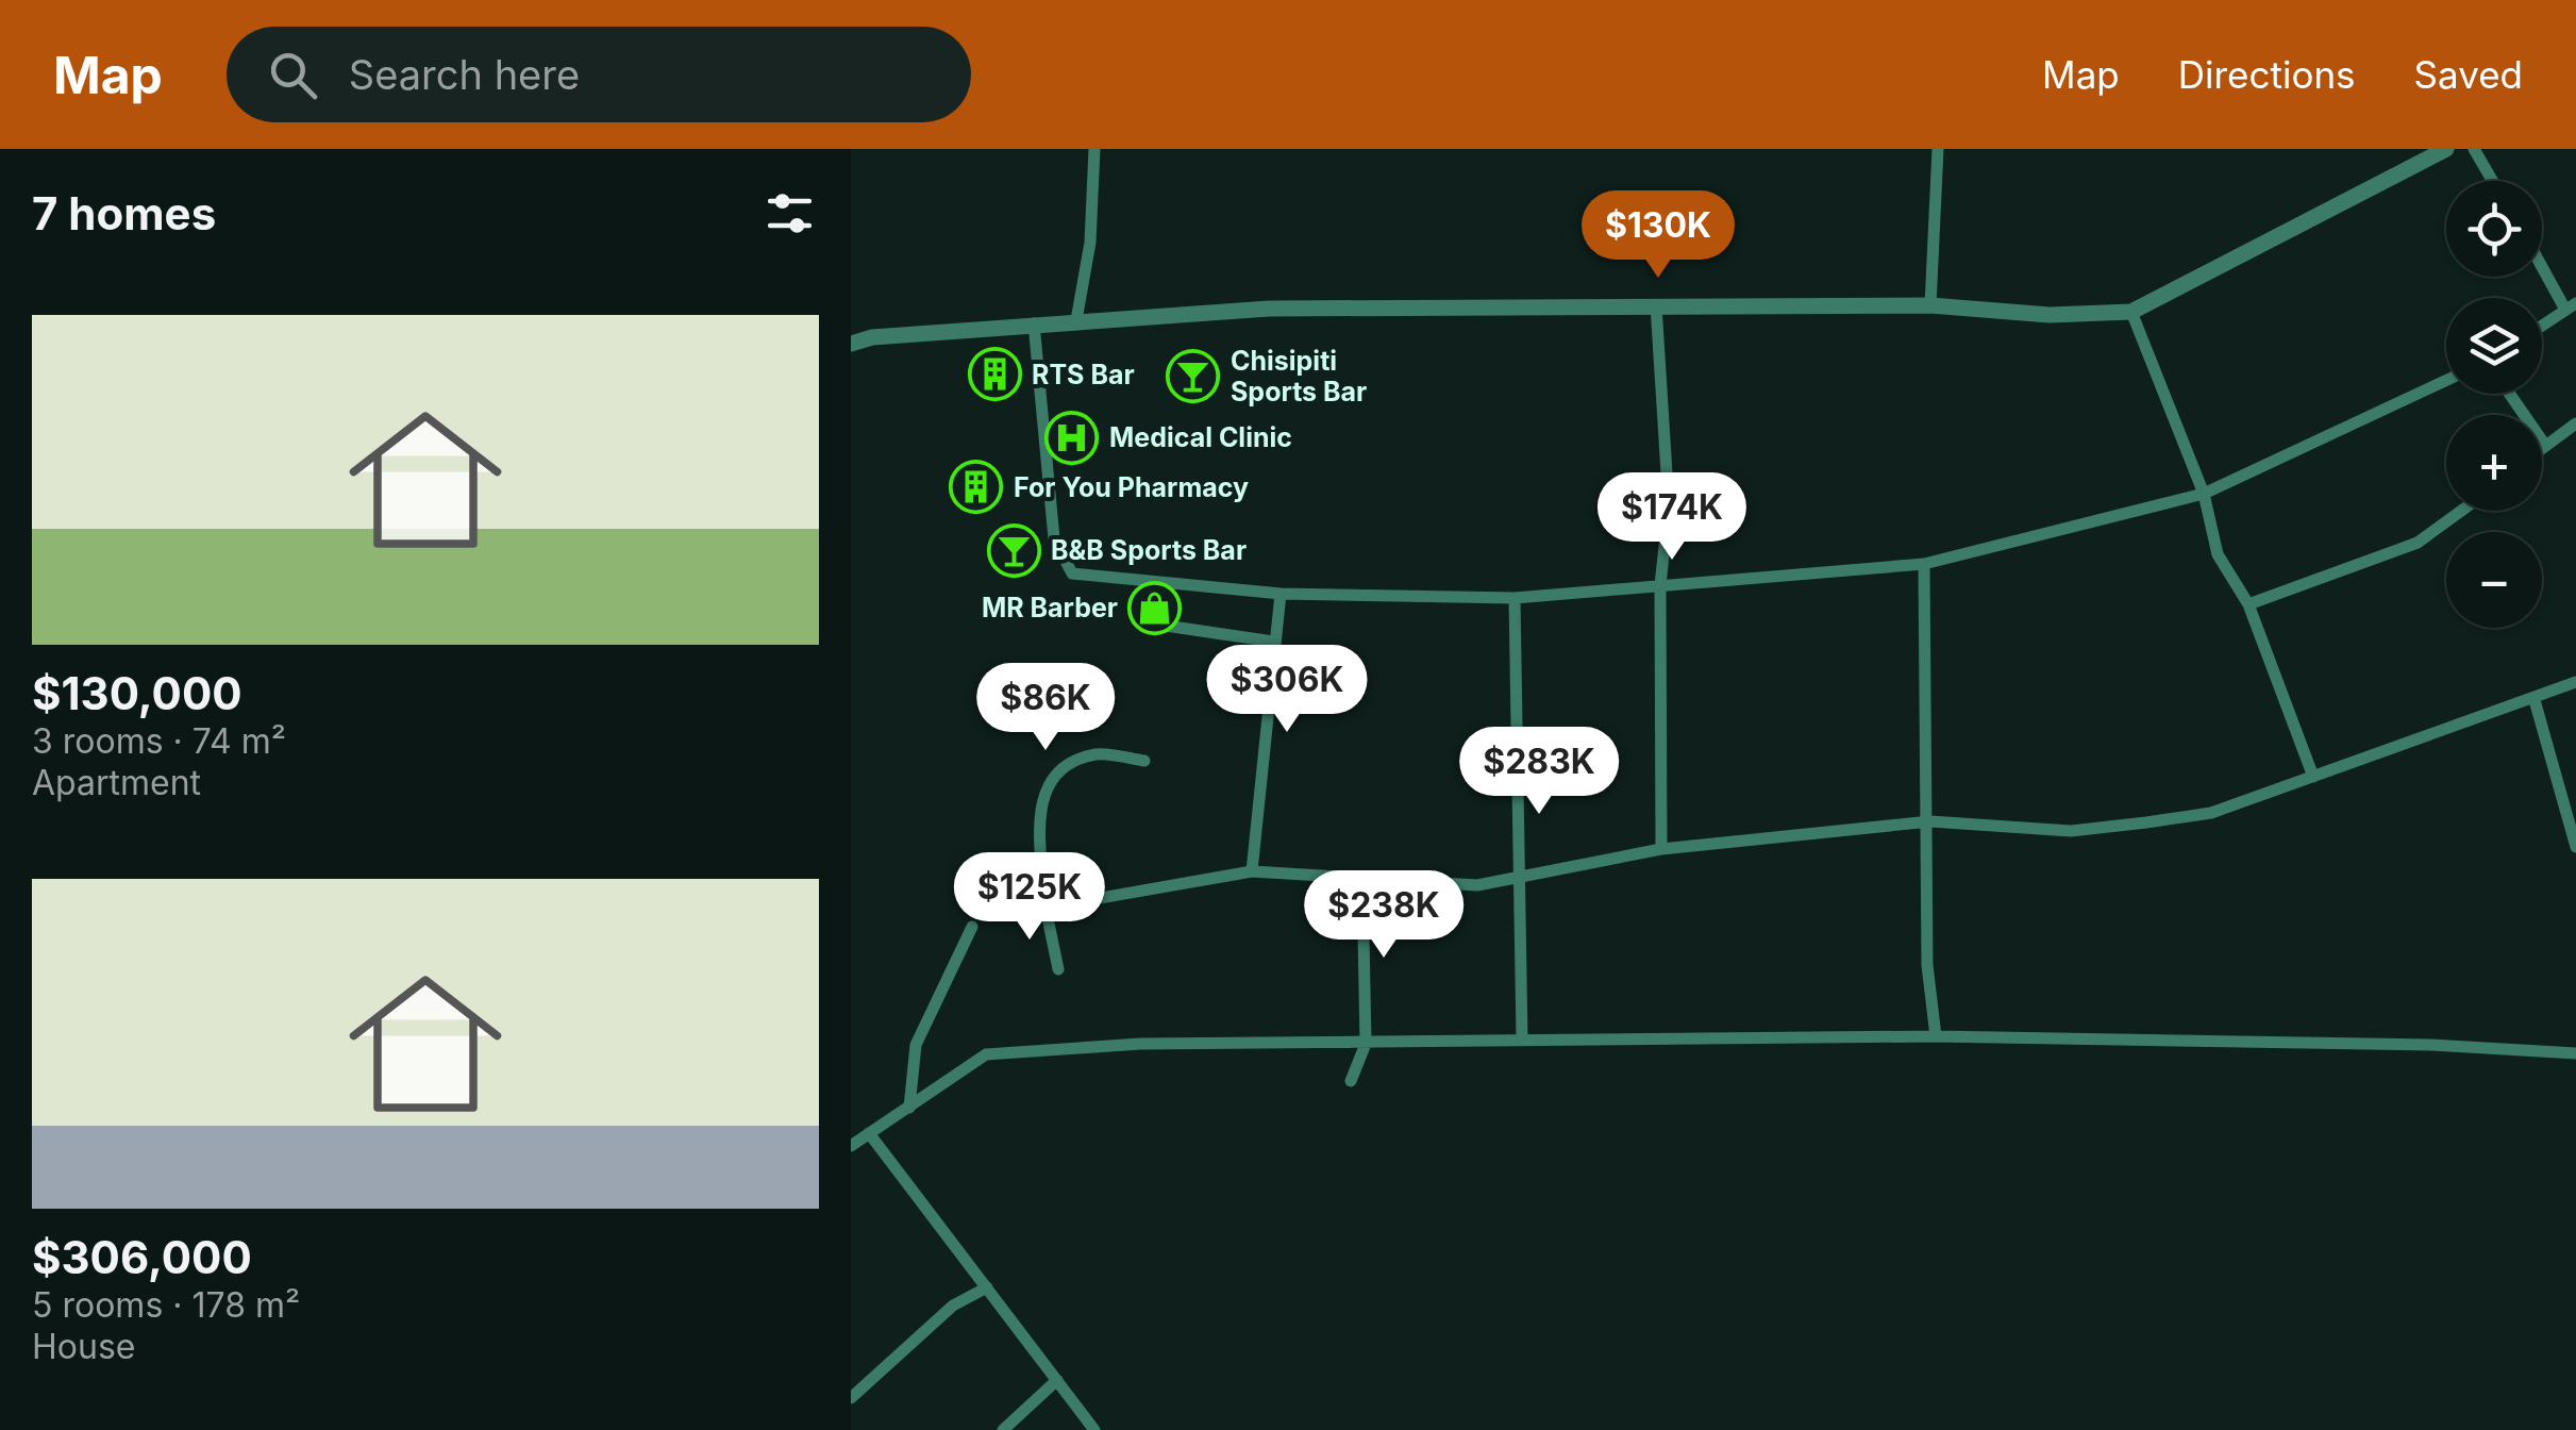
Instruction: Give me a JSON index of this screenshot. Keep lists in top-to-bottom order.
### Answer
{
  "places": {
    "building": ["RTS Bar", "For You Pharmacy"],
    "bar": ["Chisipiti Sports Bar", "B&B Sports Bar"],
    "hospital": ["Medical Clinic"],
    "shop": ["MR Barber"]
  },
  "page": {
    "header": "Map",
    "search": "Search here",
    "nav": ["Map", "Directions", "Saved"],
    "heading": "7 homes",
    "map_buttons": ["+", "−"],
    "price": [
      "$130K",
      "$174K",
      "$306K",
      "$86K",
      "$283K",
      "$125K",
      "$238K"
    ],
    "list": [
      {
        "name": "$130,000",
        "note": "3 rooms · 74 m² · Apartment"
      },
      {
        "name": "$306,000",
        "note": "5 rooms · 178 m² · House"
      }
    ]
  }
}
